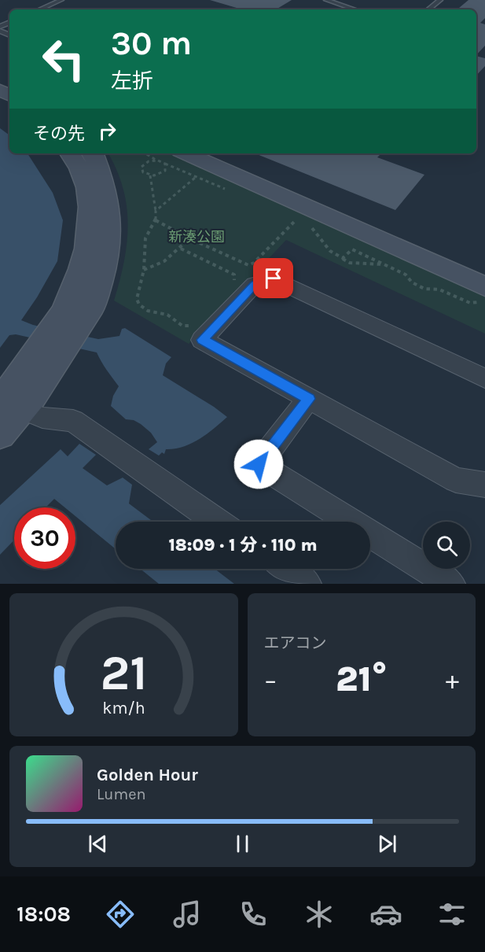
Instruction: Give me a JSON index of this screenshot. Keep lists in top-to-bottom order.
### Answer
{
  "parks": ["新湊公園"],
  "page": {
    "turn": ["30 m", "左折"],
    "then": "その先",
    "limit": "30",
    "trip": "18:09 · 1 分 · 110 m",
    "tile": "エアコン",
    "heat": ["−", "21°", "+"],
    "song": ["Golden Hour", "Lumen"],
    "tabs": "18:08",
    "gauge": ["21", "km/h"]
  }
}
